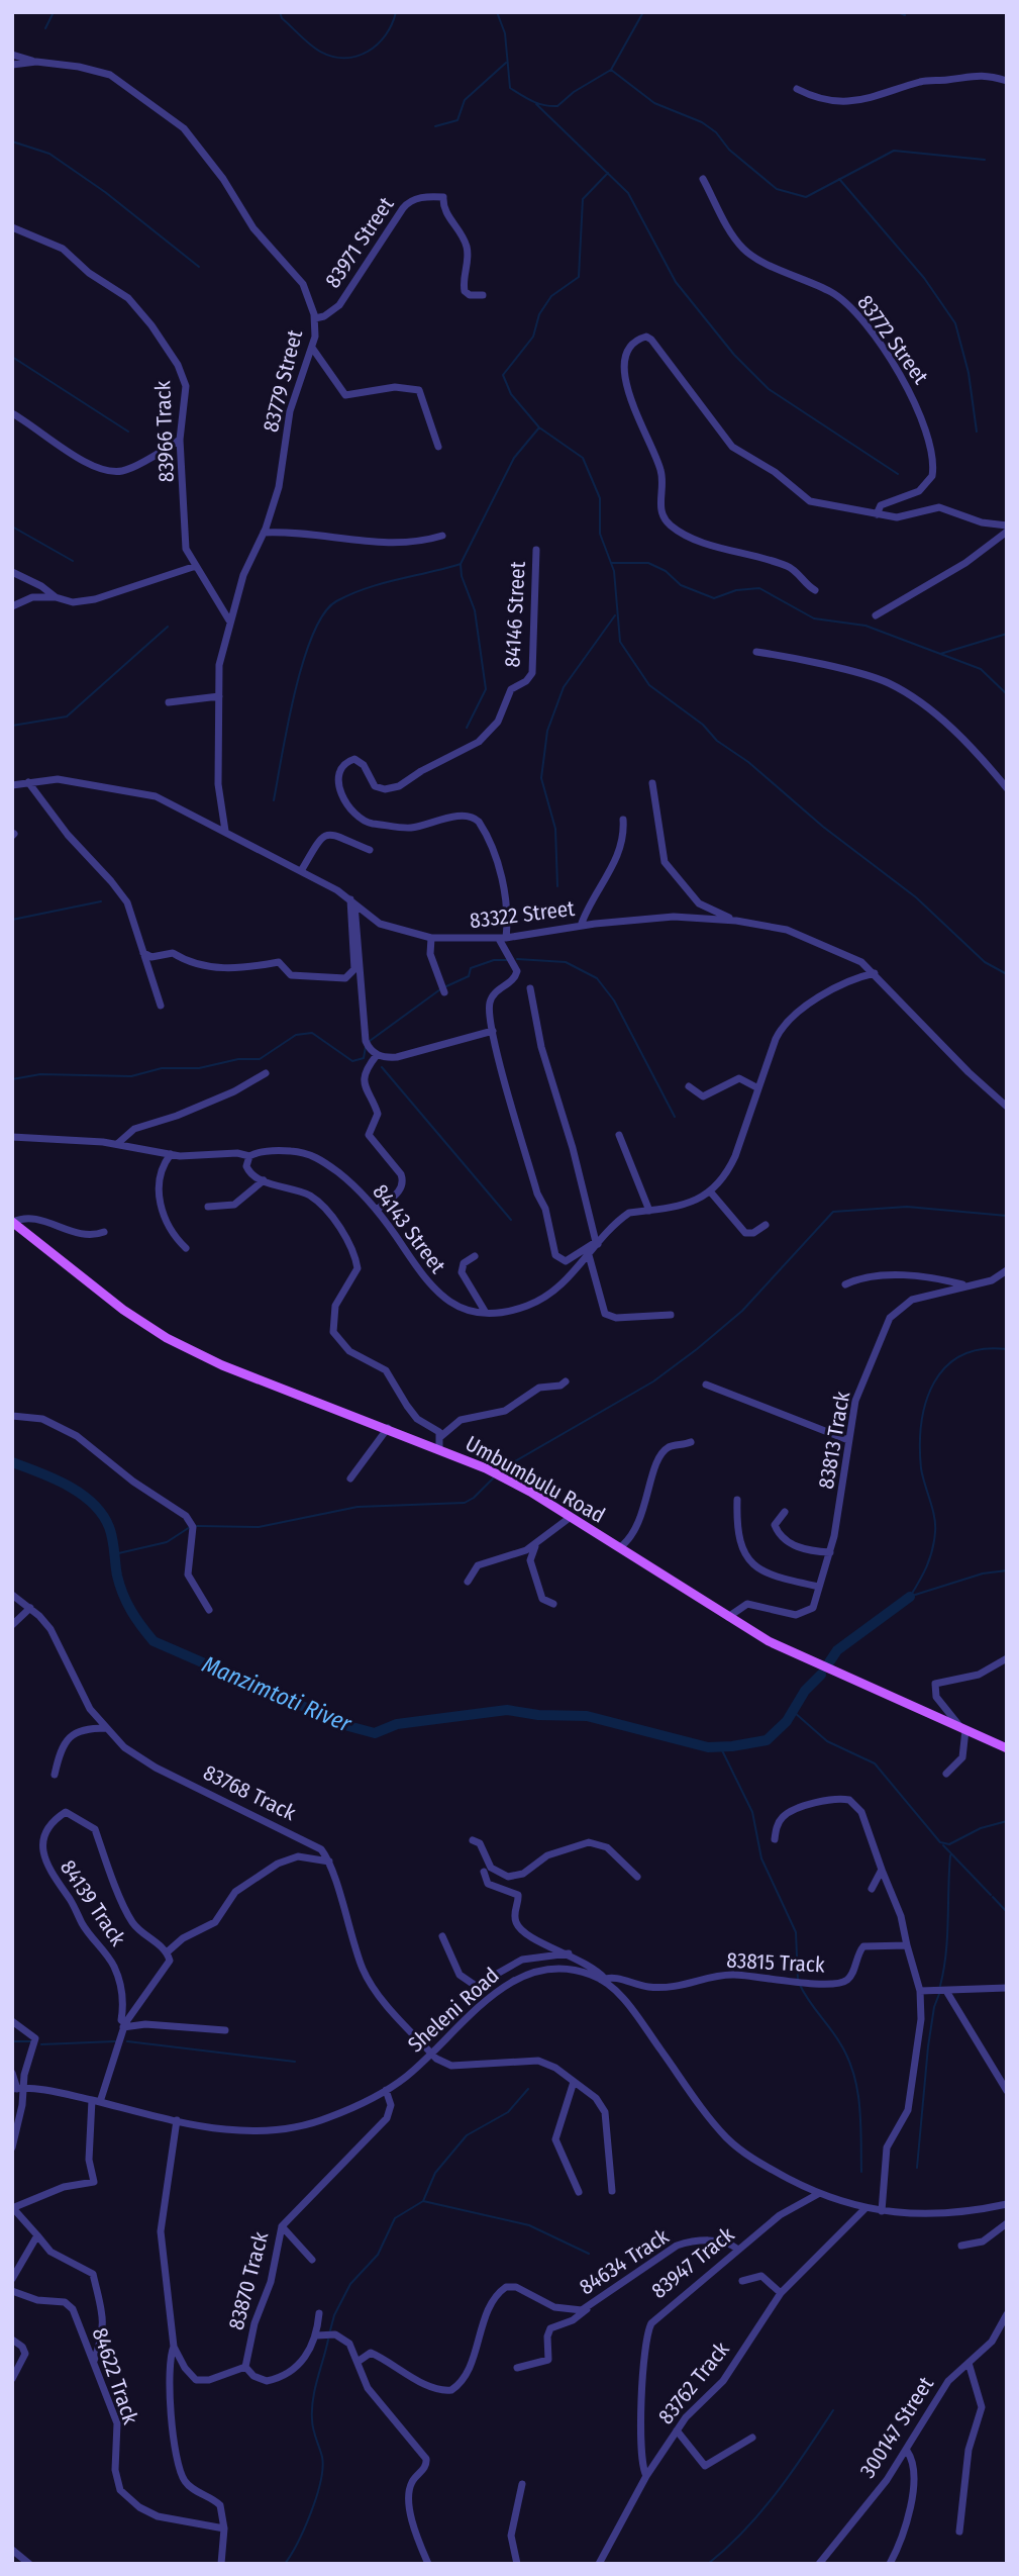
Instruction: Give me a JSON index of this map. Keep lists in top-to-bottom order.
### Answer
{
  "streets": {
    "main road": ["Umbumbulu Road"],
    "street": [
      "83971 Street",
      "83772 Street",
      "83779 Street",
      "83966 Track",
      "84146 Street",
      "83322 Street",
      "84143 Street",
      "83813 Track",
      "83768 Track",
      "84139 Track",
      "83815 Track",
      "Sheleni Road",
      "84634 Track",
      "83947 Track",
      "83870 Track",
      "84622 Track",
      "83762 Track",
      "300147 Street"
    ]
  },
  "crossings": [
    ["83971 Street", "83779 Street"],
    ["83779 Street", "83966 Track"],
    ["83779 Street", "83322 Street"],
    ["84146 Street", "83322 Street"],
    ["83813 Track", "Umbumbulu Road"],
    ["83815 Track", "Sheleni Road"],
    ["Sheleni Road", "83947 Track"],
    ["Sheleni Road", "83870 Track"],
    ["Sheleni Road", "83762 Track"],
    ["84634 Track", "83947 Track"],
    ["83947 Track", "83762 Track"]
  ],
  "water": ["Manzimtoti River"]
}
